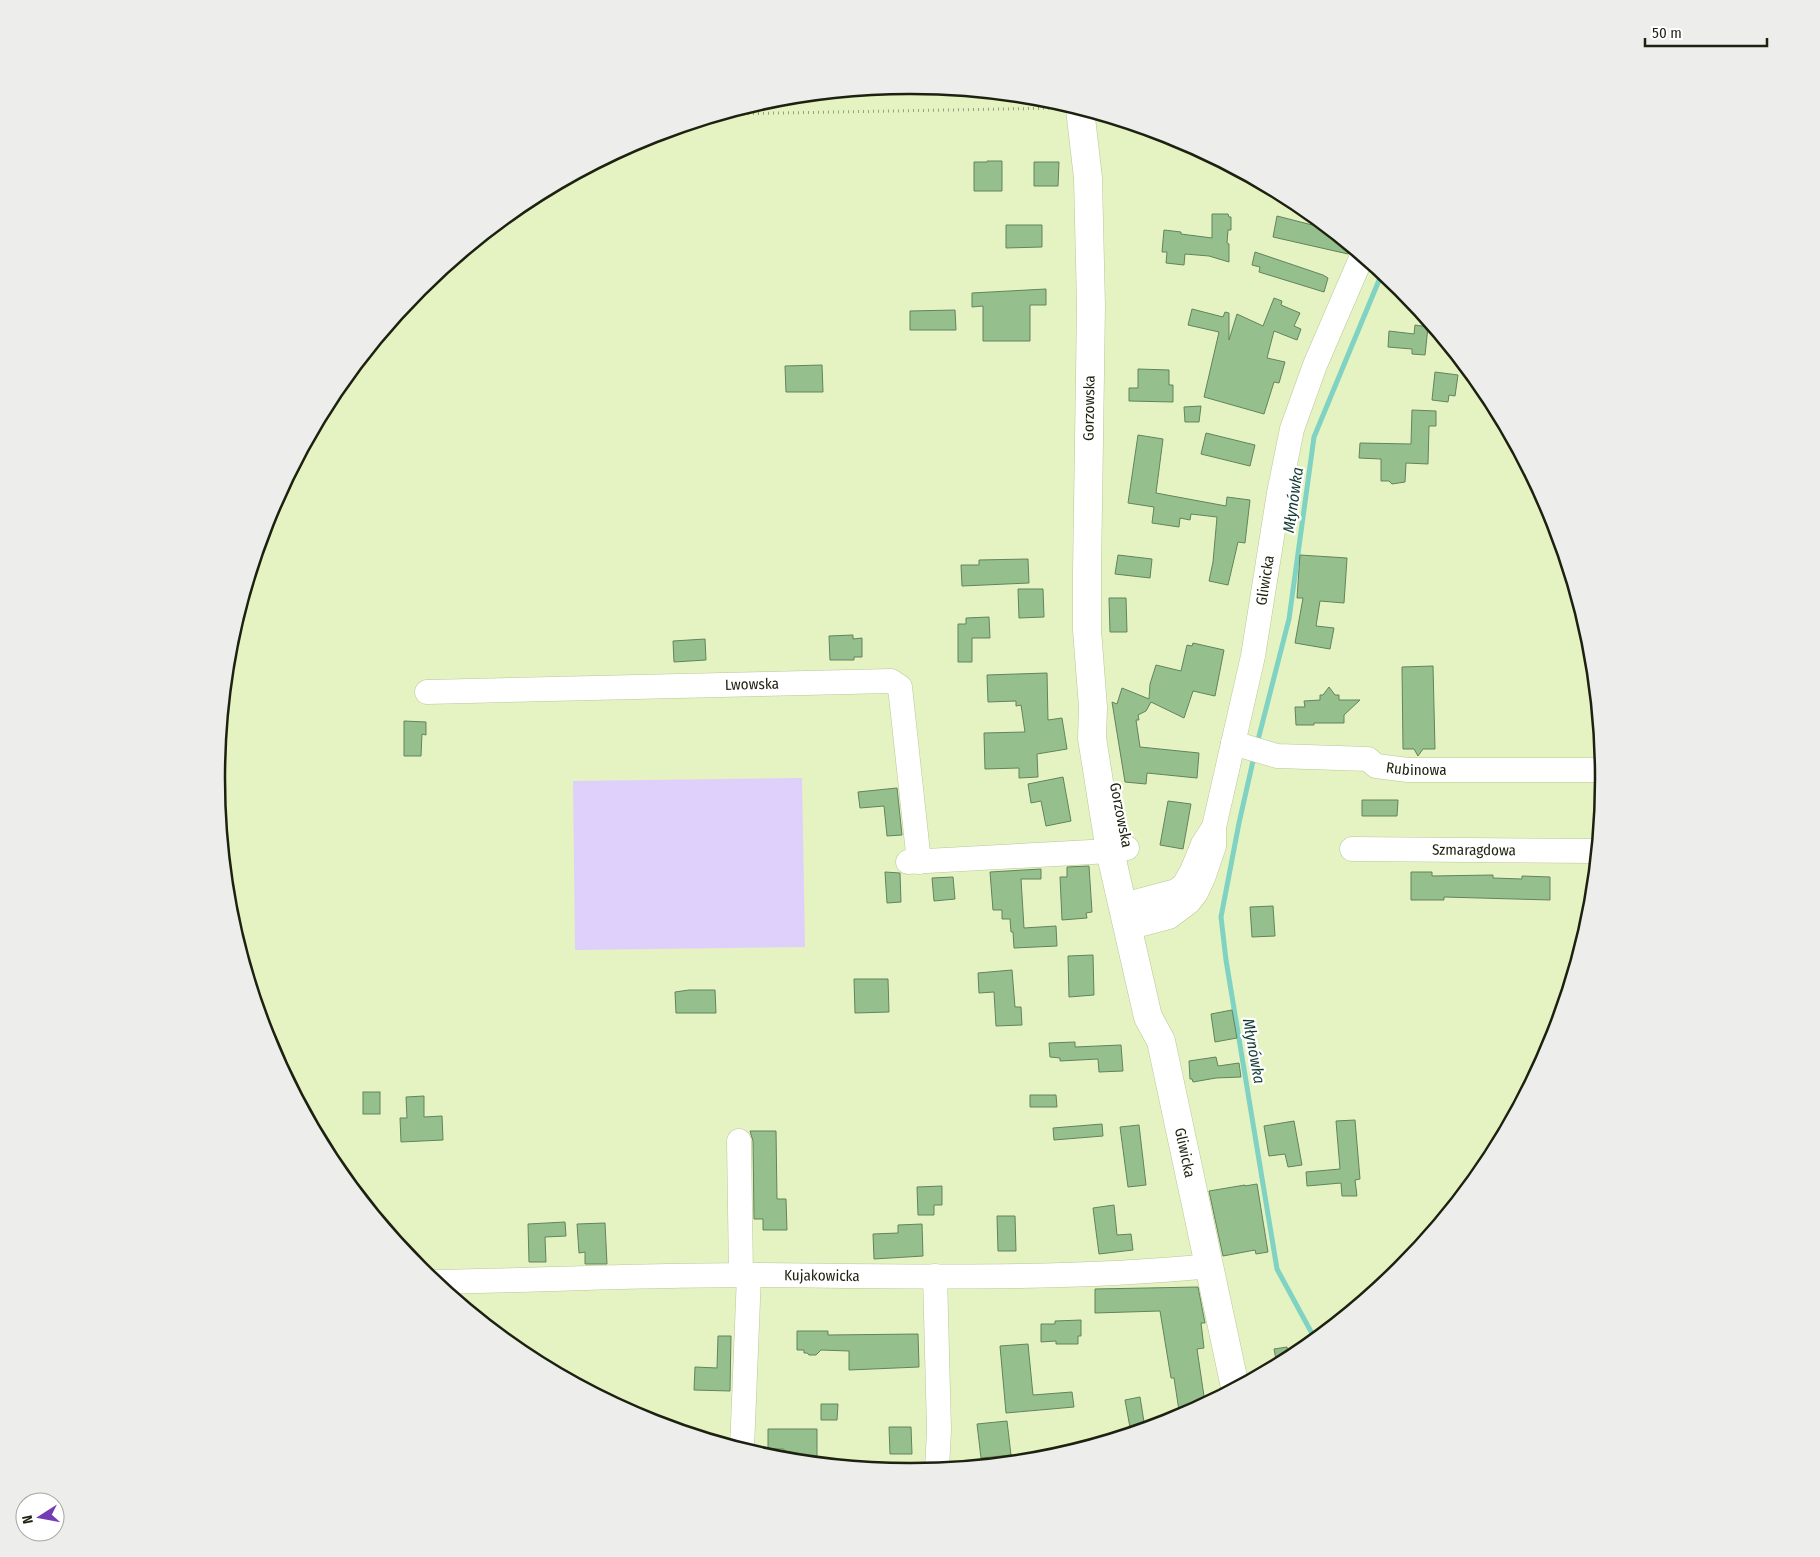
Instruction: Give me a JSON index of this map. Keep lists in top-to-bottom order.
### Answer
{
  "streets": {
    "main road": ["Gorzowska", "Gliwicka"],
    "street": [
      "Lwowska",
      "Rubinowa",
      "Szmaragdowa",
      "Kujakowicka"
    ]
  },
  "crossings": [
    ["Gorzowska", "Gliwicka"],
    ["Gorzowska", "Lwowska"],
    ["Gliwicka", "Rubinowa"],
    ["Gliwicka", "Kujakowicka"]
  ],
  "water": ["Młynówka"],
  "scale_bar": "50 m",
  "north": "left"
}
